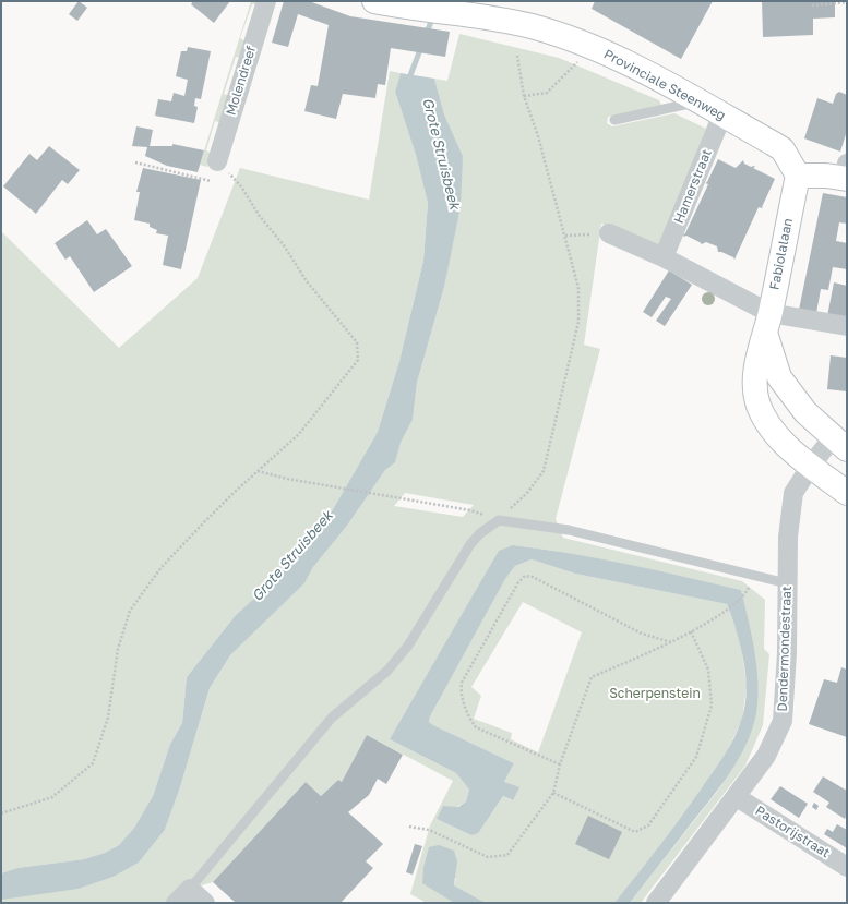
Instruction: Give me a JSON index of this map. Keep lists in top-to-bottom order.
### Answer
{
  "streets": {
    "main road": ["Provinciale Steenweg", "Fabiolalaan"],
    "street": [
      "Molendreef",
      "Hamerstraat",
      "Dendermondestraat",
      "Pastorijstraat"
    ]
  },
  "crossings": [
    ["Provinciale Steenweg", "Hamerstraat"],
    ["Provinciale Steenweg", "Fabiolalaan"],
    ["Fabiolalaan", "Dendermondestraat"],
    ["Dendermondestraat", "Pastorijstraat"]
  ],
  "water": ["Grote Struisbeek"],
  "parks": ["Scherpenstein"]
}
